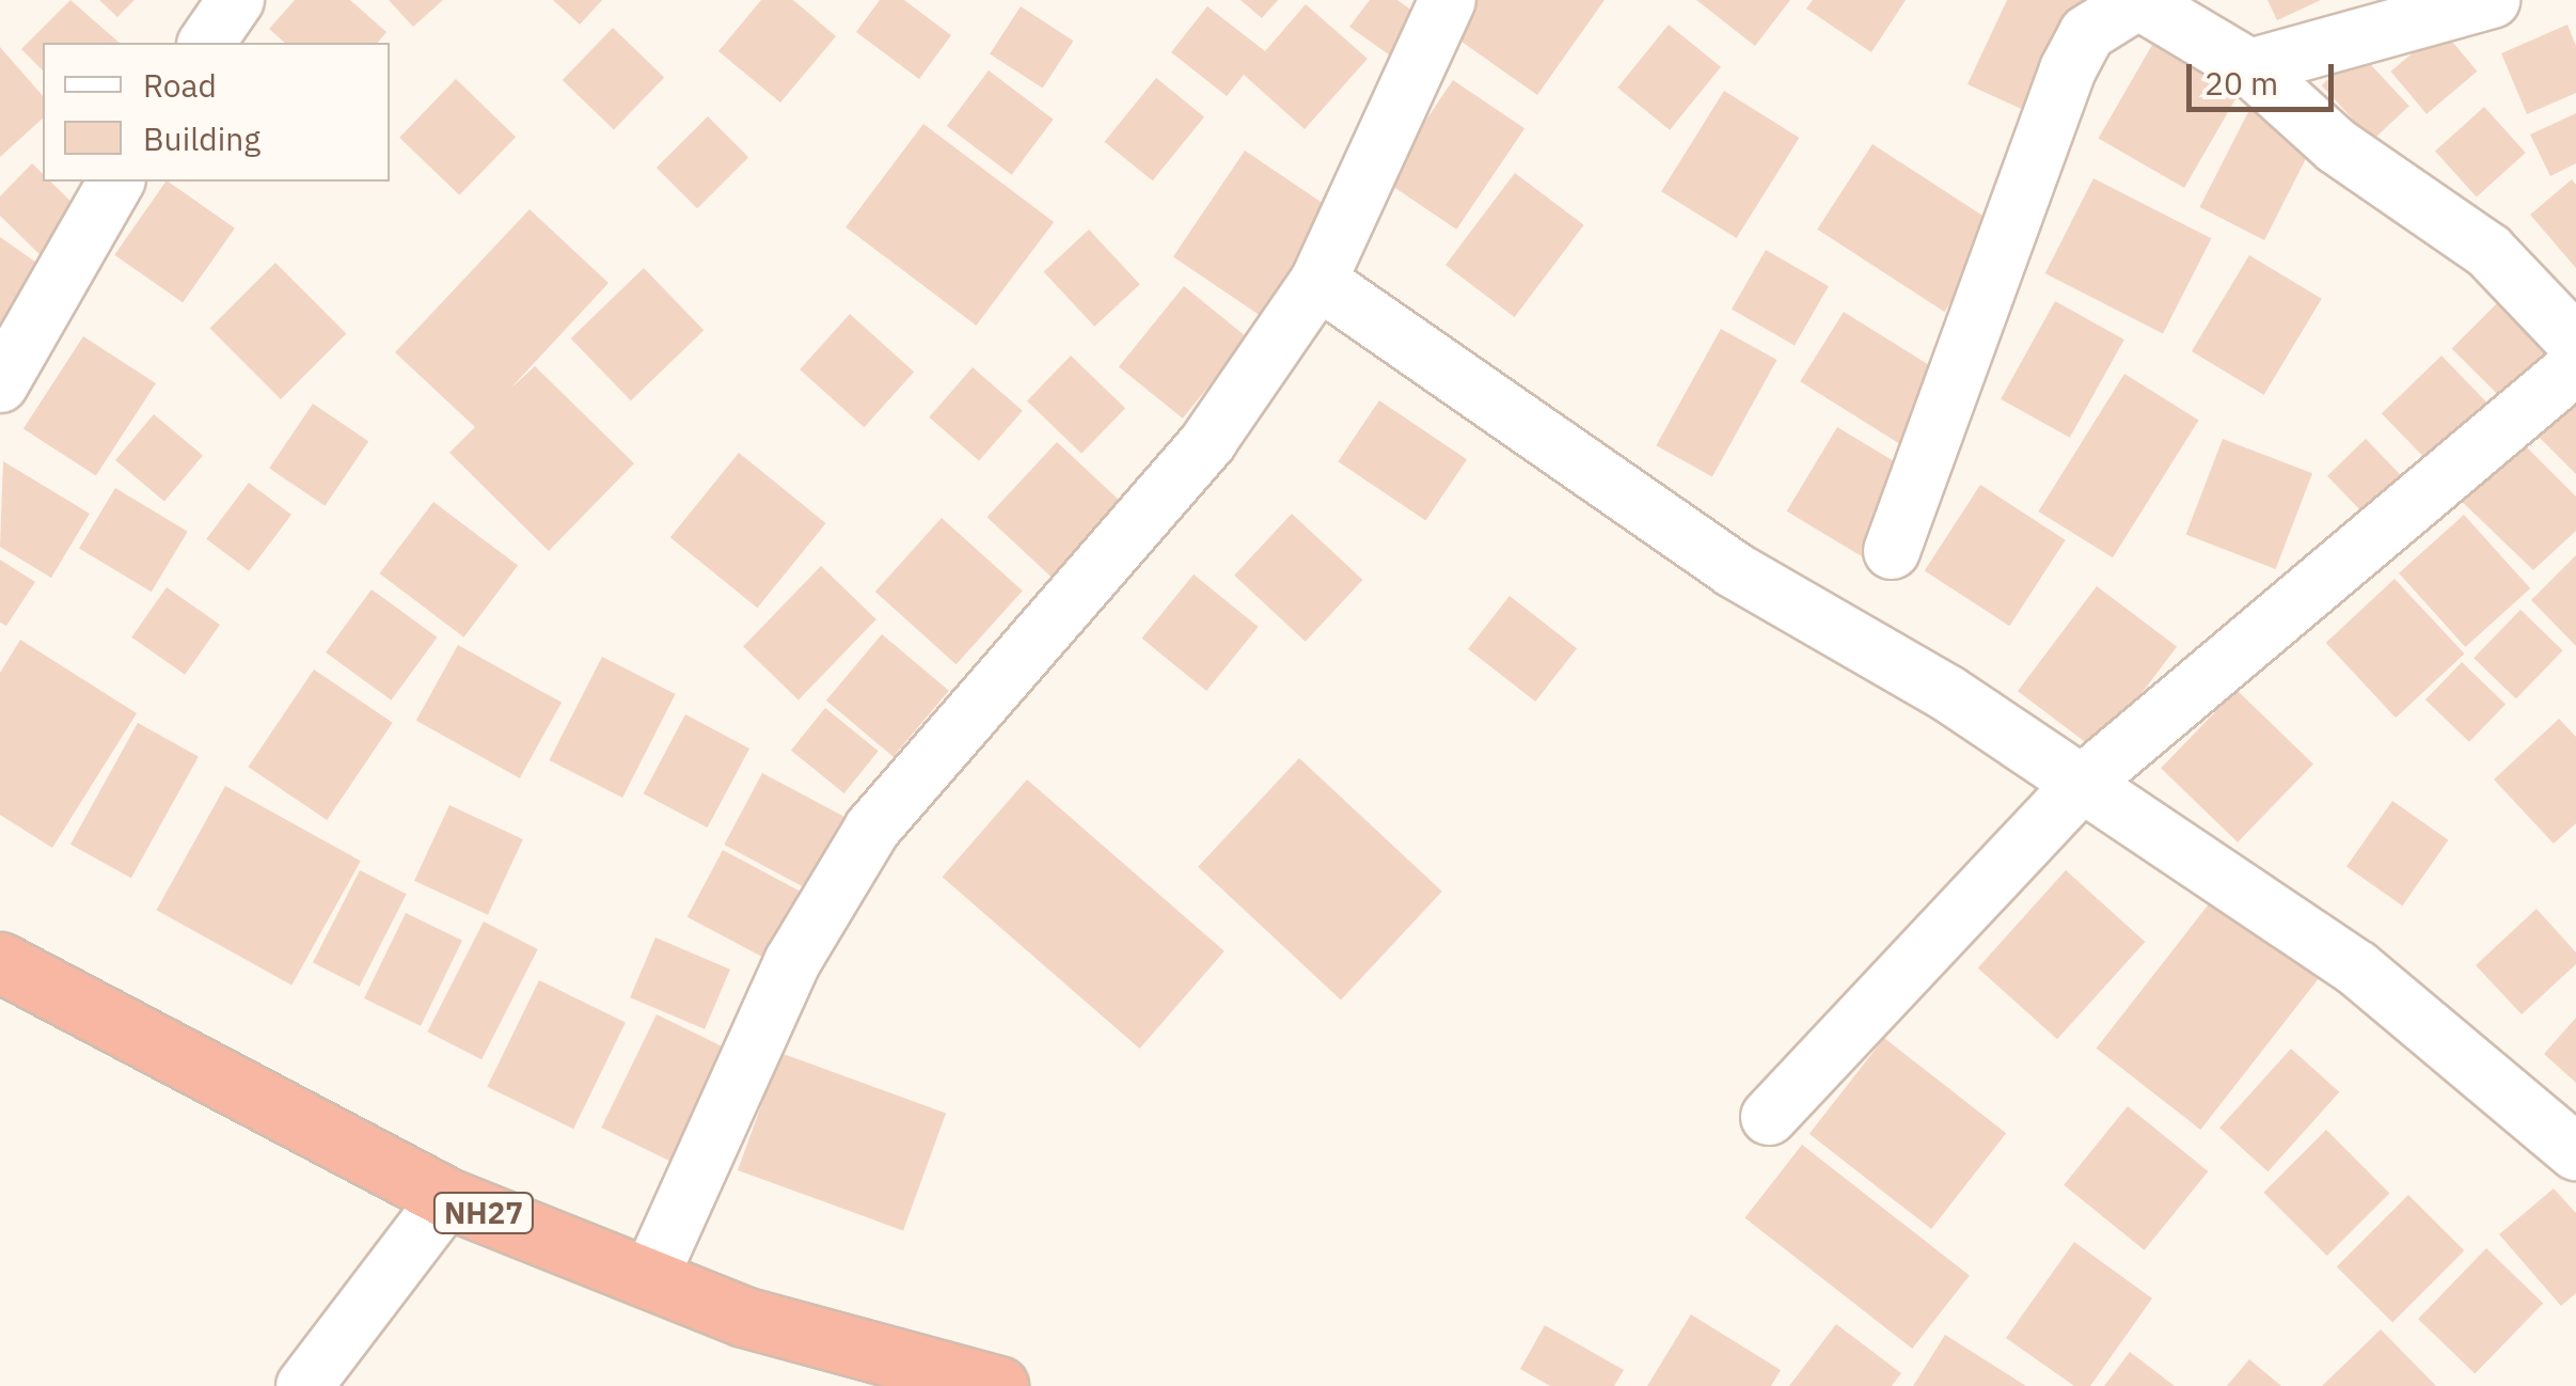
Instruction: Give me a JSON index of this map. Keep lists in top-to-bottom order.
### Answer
{
  "streets": {
    "highway": ["NH27"]
  },
  "legend": ["Road", "Building"],
  "scale_bar": "20 m"
}
